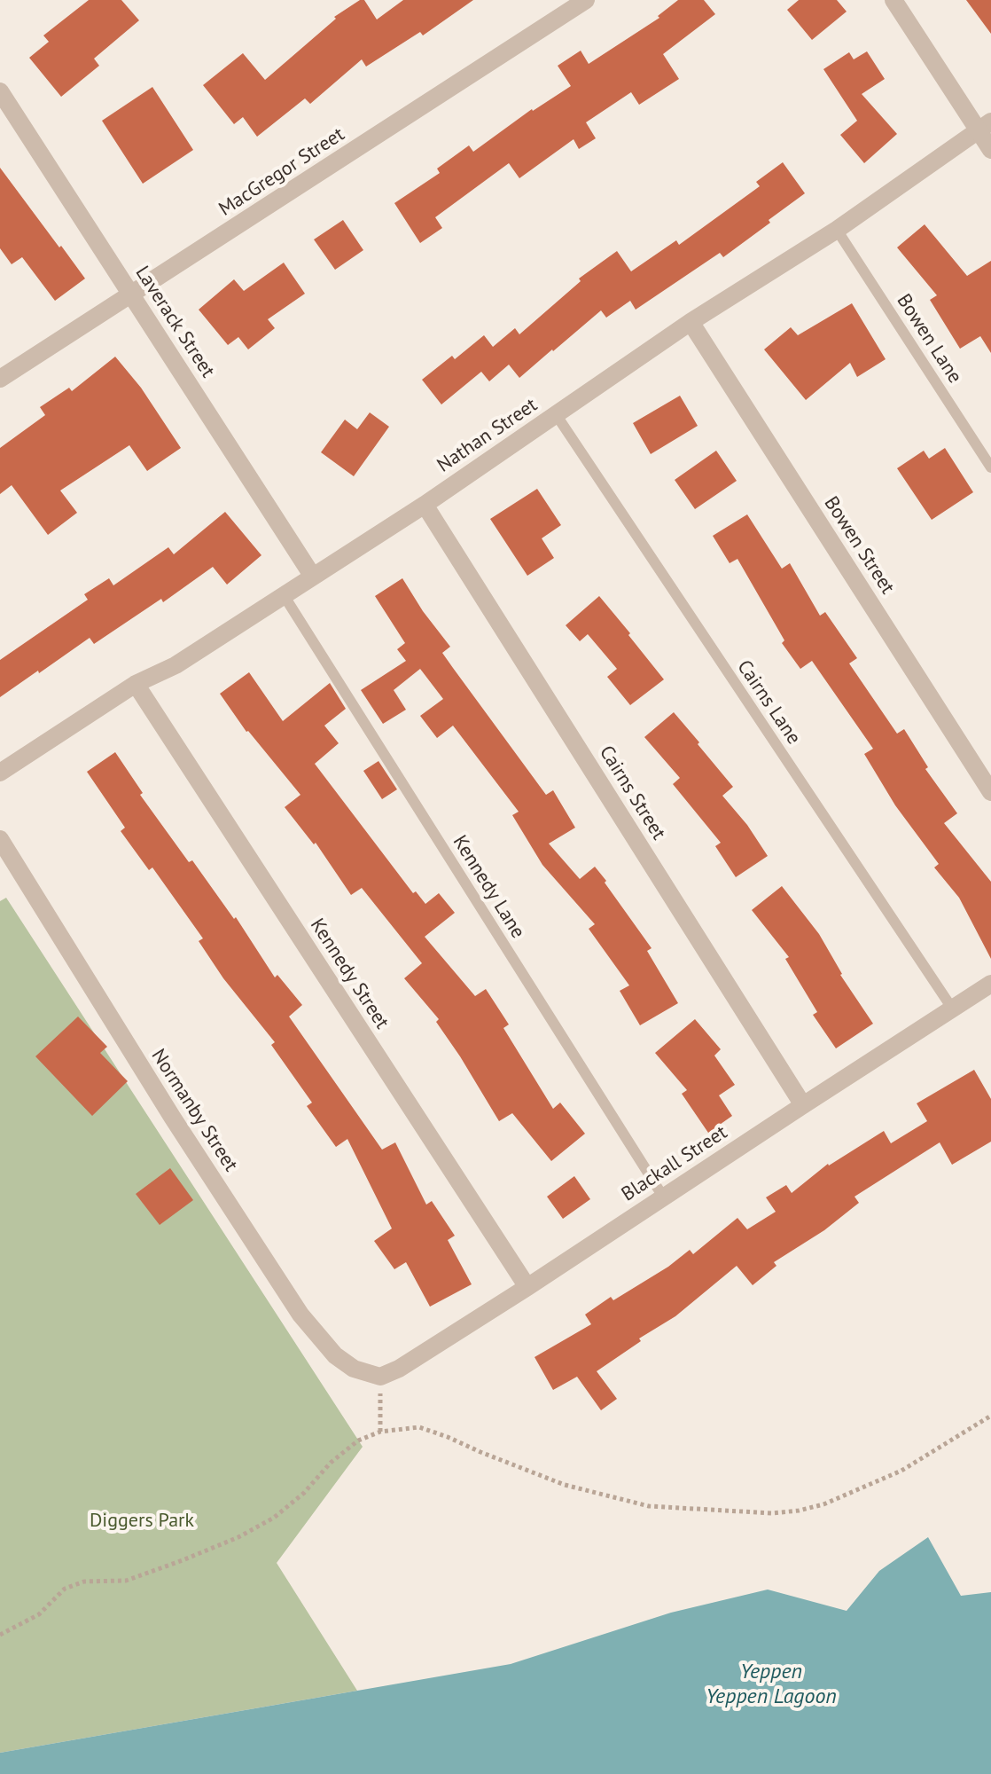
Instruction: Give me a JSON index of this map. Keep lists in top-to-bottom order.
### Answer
{
  "streets": {
    "street": [
      "MacGregor Street",
      "Laverack Street",
      "Nathan Street",
      "Bowen Street",
      "Cairns Street",
      "Kennedy Street",
      "Normanby Street",
      "Blackall Street"
    ],
    "lane": ["Bowen Lane", "Cairns Lane", "Kennedy Lane"]
  },
  "crossings": [
    ["MacGregor Street", "Laverack Street"],
    ["Laverack Street", "Nathan Street"],
    ["Bowen Lane", "Nathan Street"],
    ["Nathan Street", "Bowen Street"],
    ["Nathan Street", "Cairns Lane"],
    ["Nathan Street", "Cairns Street"],
    ["Nathan Street", "Kennedy Lane"],
    ["Nathan Street", "Kennedy Street"],
    ["Cairns Lane", "Blackall Street"],
    ["Cairns Street", "Blackall Street"],
    ["Kennedy Lane", "Blackall Street"],
    ["Kennedy Street", "Blackall Street"],
    ["Normanby Street", "Blackall Street"]
  ],
  "water": ["Yeppen Yeppen Lagoon"],
  "parks": ["Diggers Park"]
}
